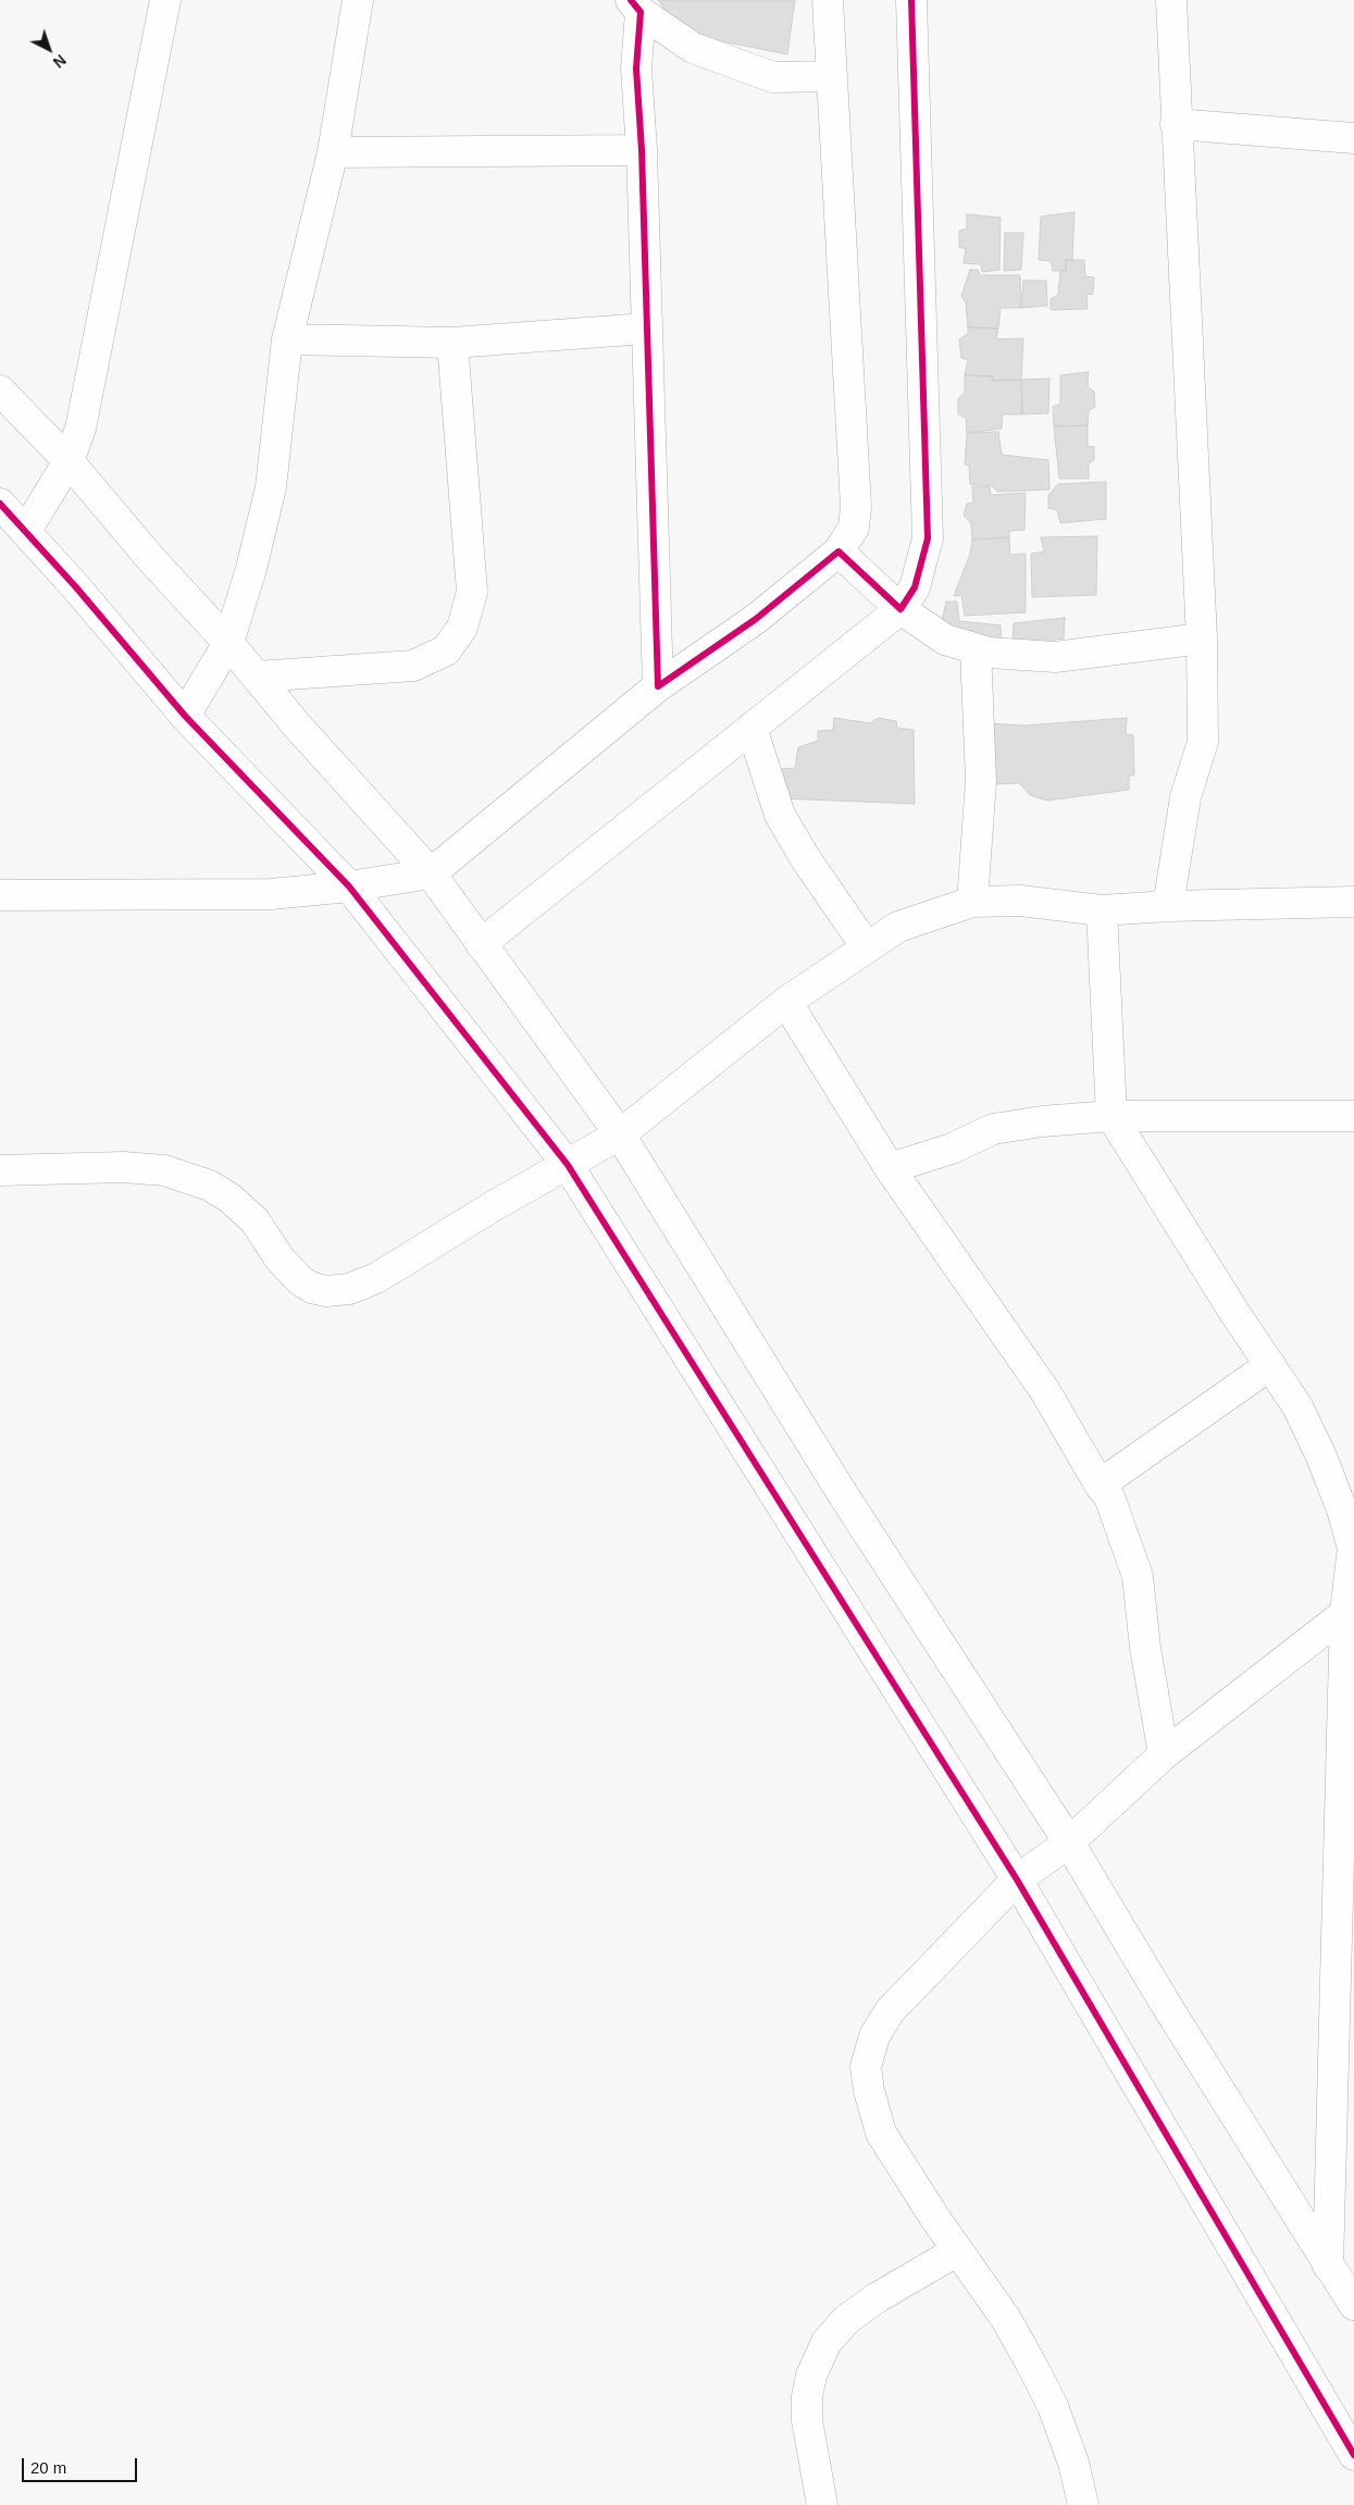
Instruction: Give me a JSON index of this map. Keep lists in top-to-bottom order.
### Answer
{
  "scale_bar": "20 m",
  "north": "bottom right"
}
